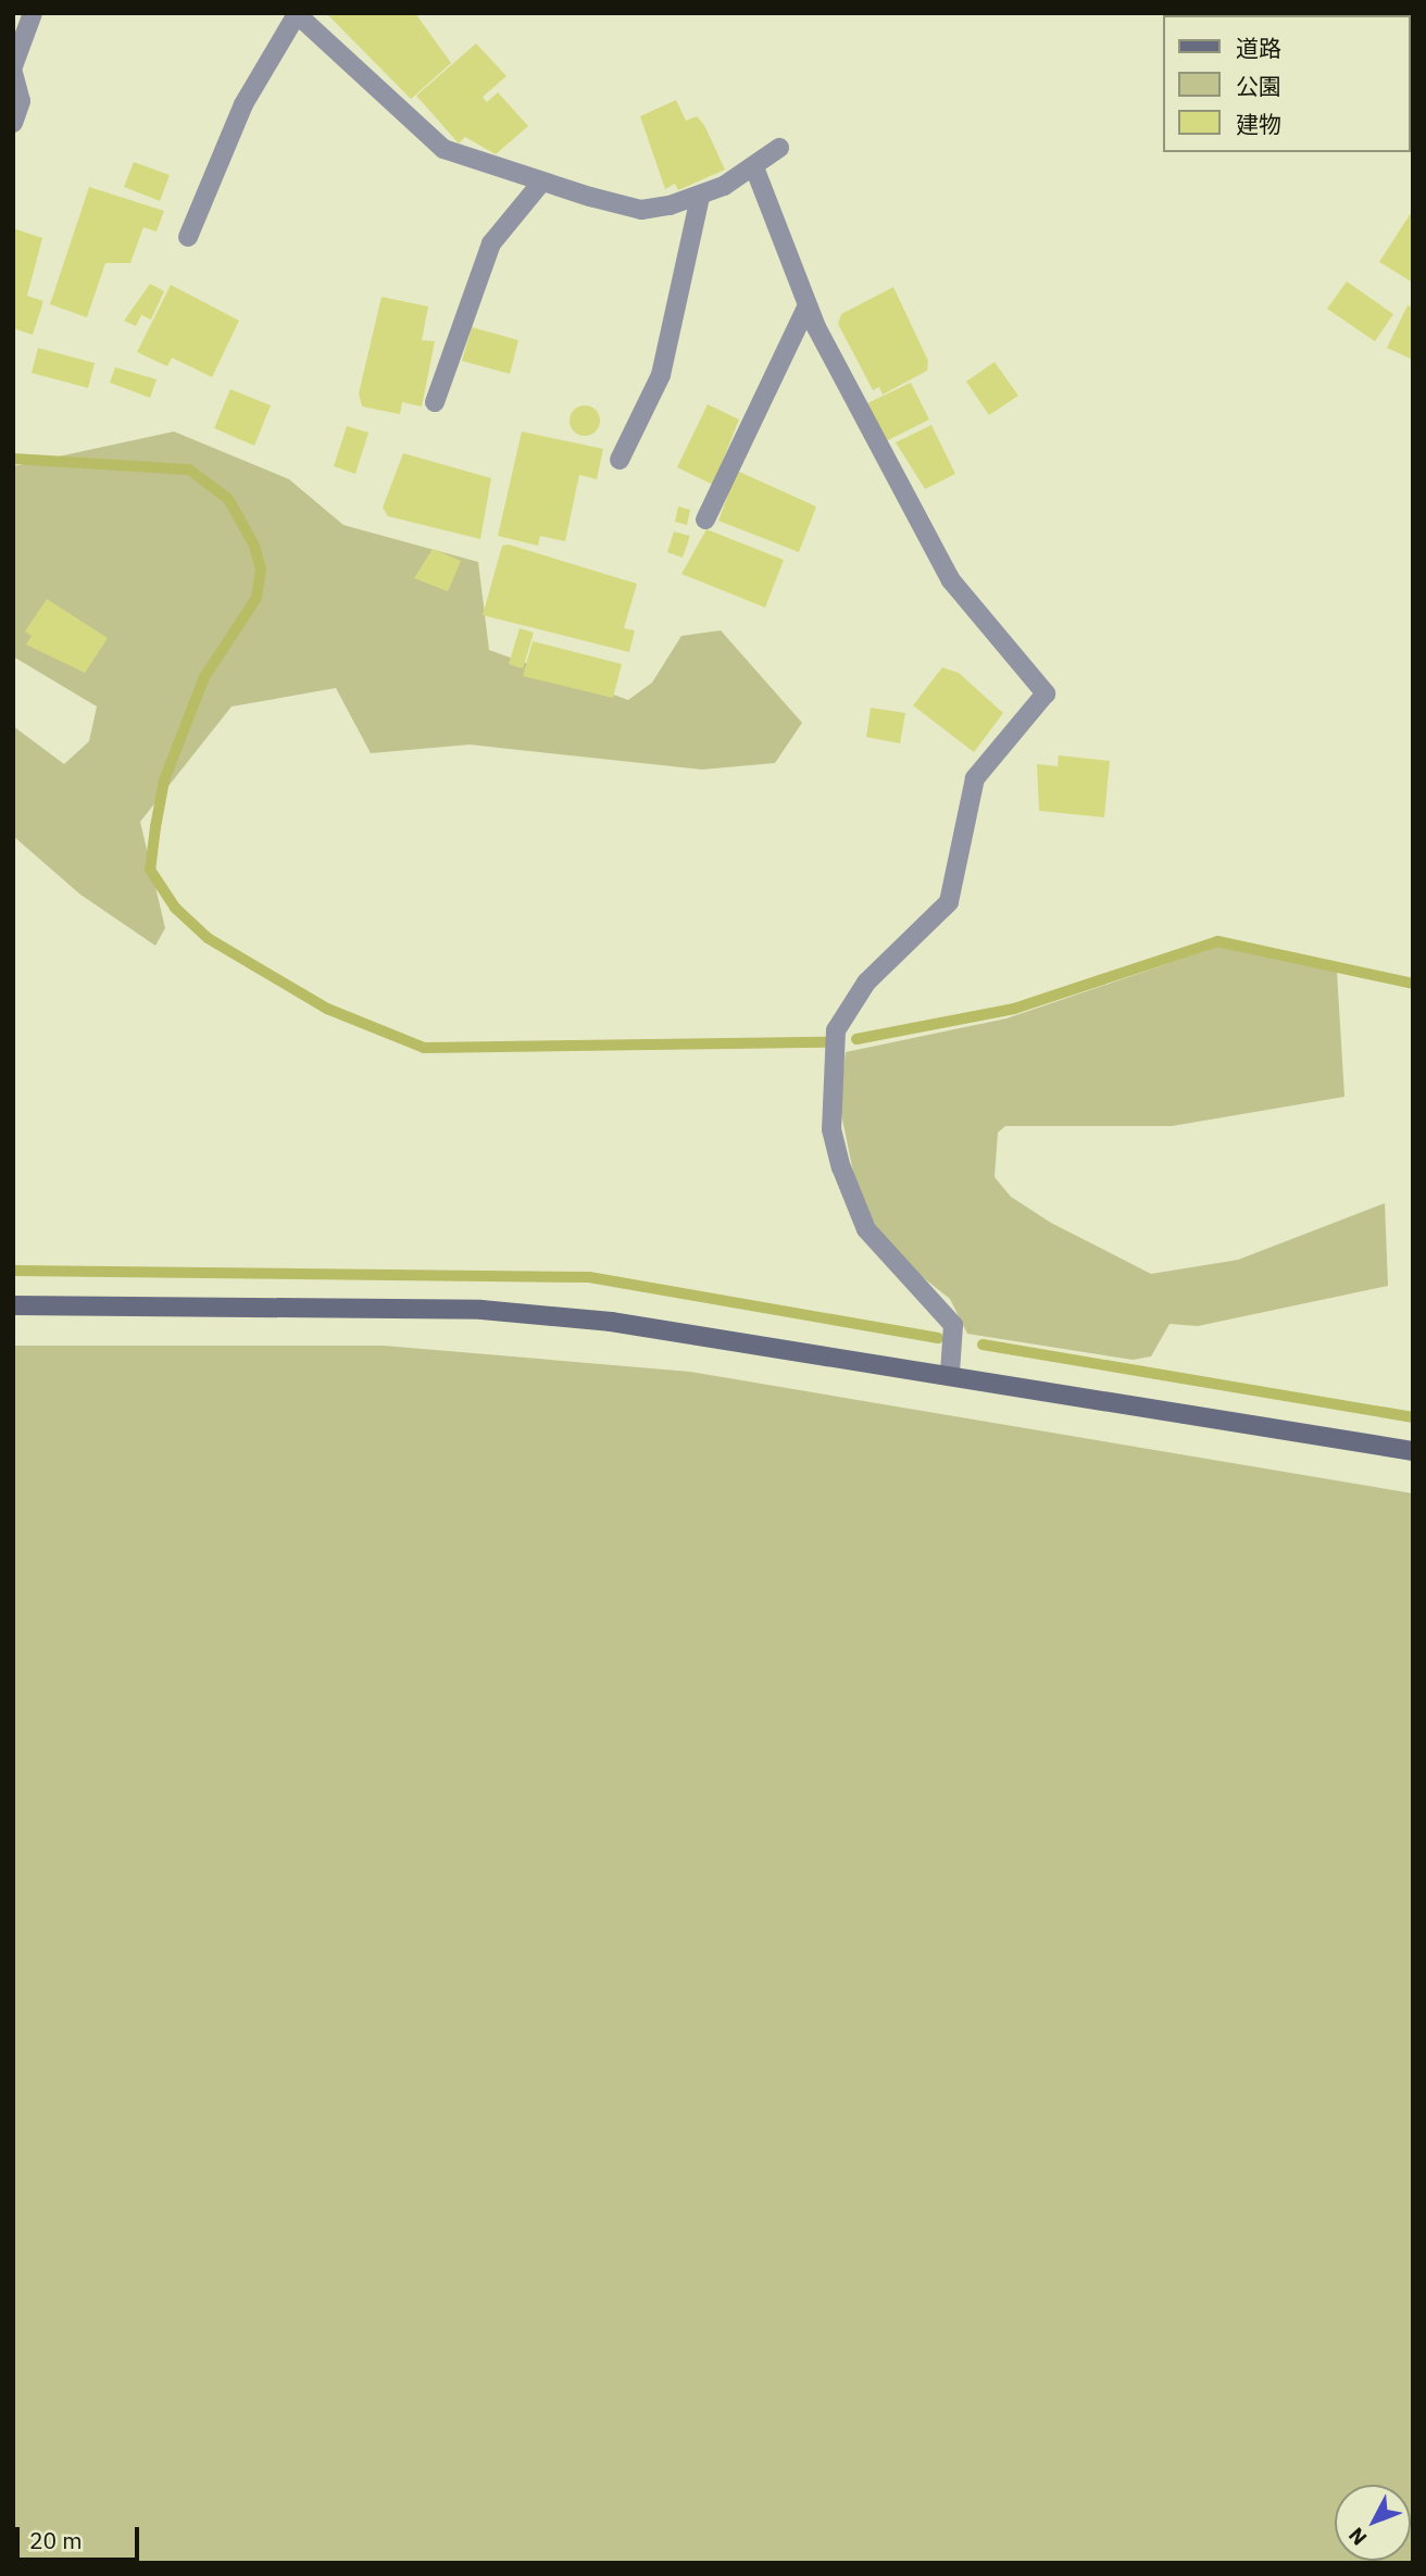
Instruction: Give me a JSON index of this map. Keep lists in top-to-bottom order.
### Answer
{
  "legend": ["道路", "公園", "建物"],
  "scale_bar": "20 m",
  "north": "bottom left"
}
